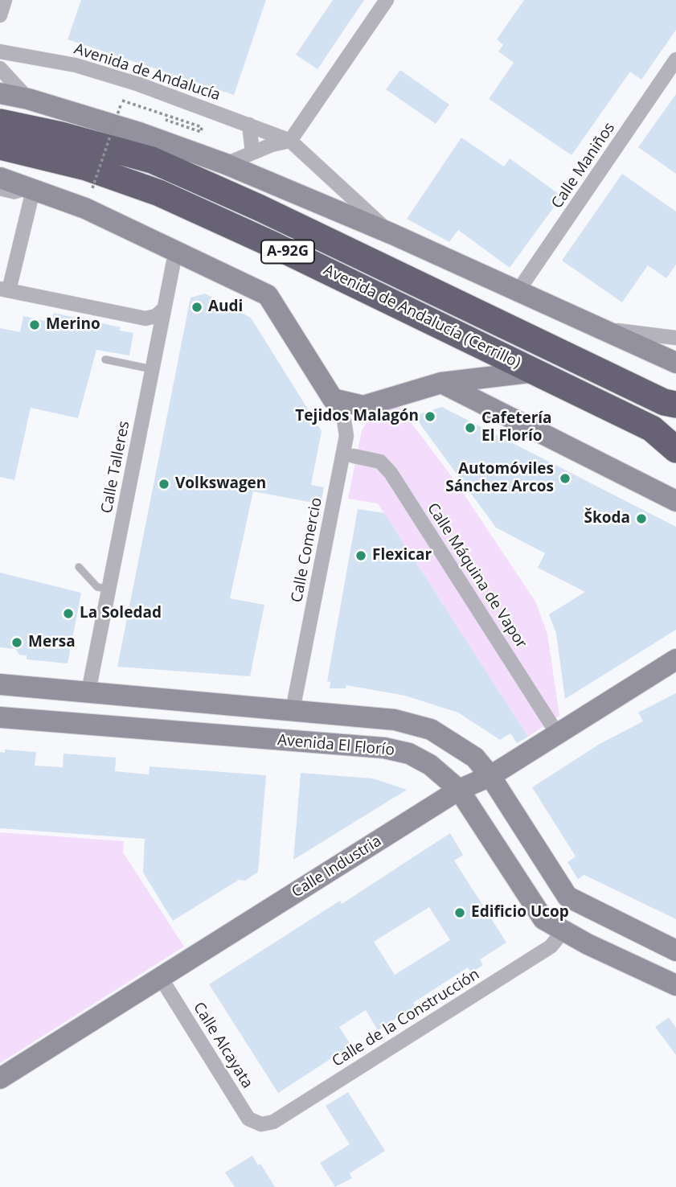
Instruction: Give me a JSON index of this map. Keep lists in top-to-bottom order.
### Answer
{
  "streets": {
    "highway": ["A-92G", "Avenida de Andalucía (Cerrillo)"],
    "main road": ["Avenida El Florío", "Calle Industria"],
    "street": [
      "Avenida de Andalucía",
      "Calle Maniños",
      "Calle Talleres",
      "Calle Comercio",
      "Calle Máquina de Vapor",
      "Calle de la Construcción",
      "Calle Alcayata"
    ]
  },
  "crossings": [
    ["Calle Talleres", "Avenida El Florío"],
    ["Calle Comercio", "Avenida El Florío"],
    ["Calle Máquina de Vapor", "Calle Industria"],
    ["Avenida El Florío", "Calle Industria"],
    ["Avenida El Florío", "Calle de la Construcción"],
    ["Calle Industria", "Calle Alcayata"],
    ["Calle de la Construcción", "Calle Alcayata"]
  ],
  "places": [
    "Audi",
    "Merino",
    "Tejidos Malagón",
    "Cafetería El Florío",
    "Automóviles Sánchez Arcos",
    "Volkswagen",
    "Škoda",
    "Flexicar",
    "La Soledad",
    "Mersa",
    "Edificio Ucop"
  ]
}
